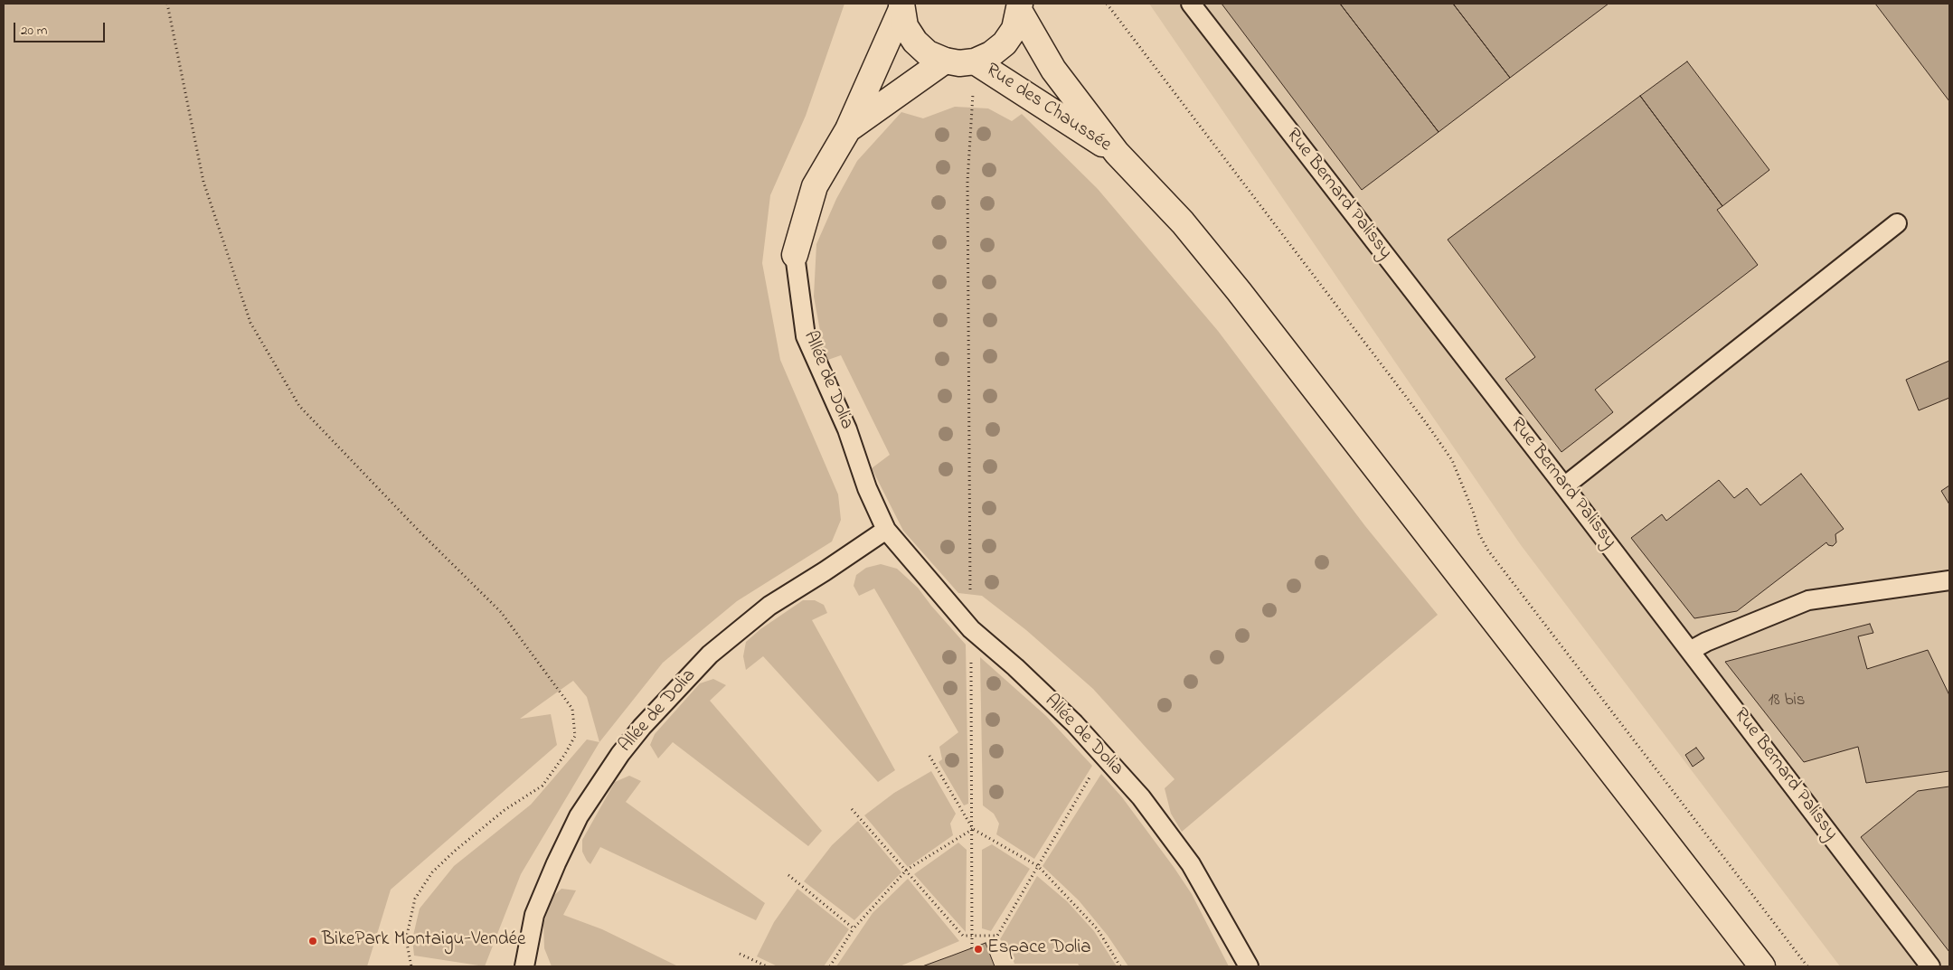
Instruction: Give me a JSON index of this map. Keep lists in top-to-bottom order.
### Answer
{
  "streets": {
    "main road": ["Rue des Chaussée", "Allée de Dolia"],
    "lane": ["Rue Bernard Palissy"]
  },
  "places": ["BikePark Montaigu-Vendée", "Espace Dolia"],
  "house_numbers": ["18 bis"],
  "scale_bar": "20 m"
}
